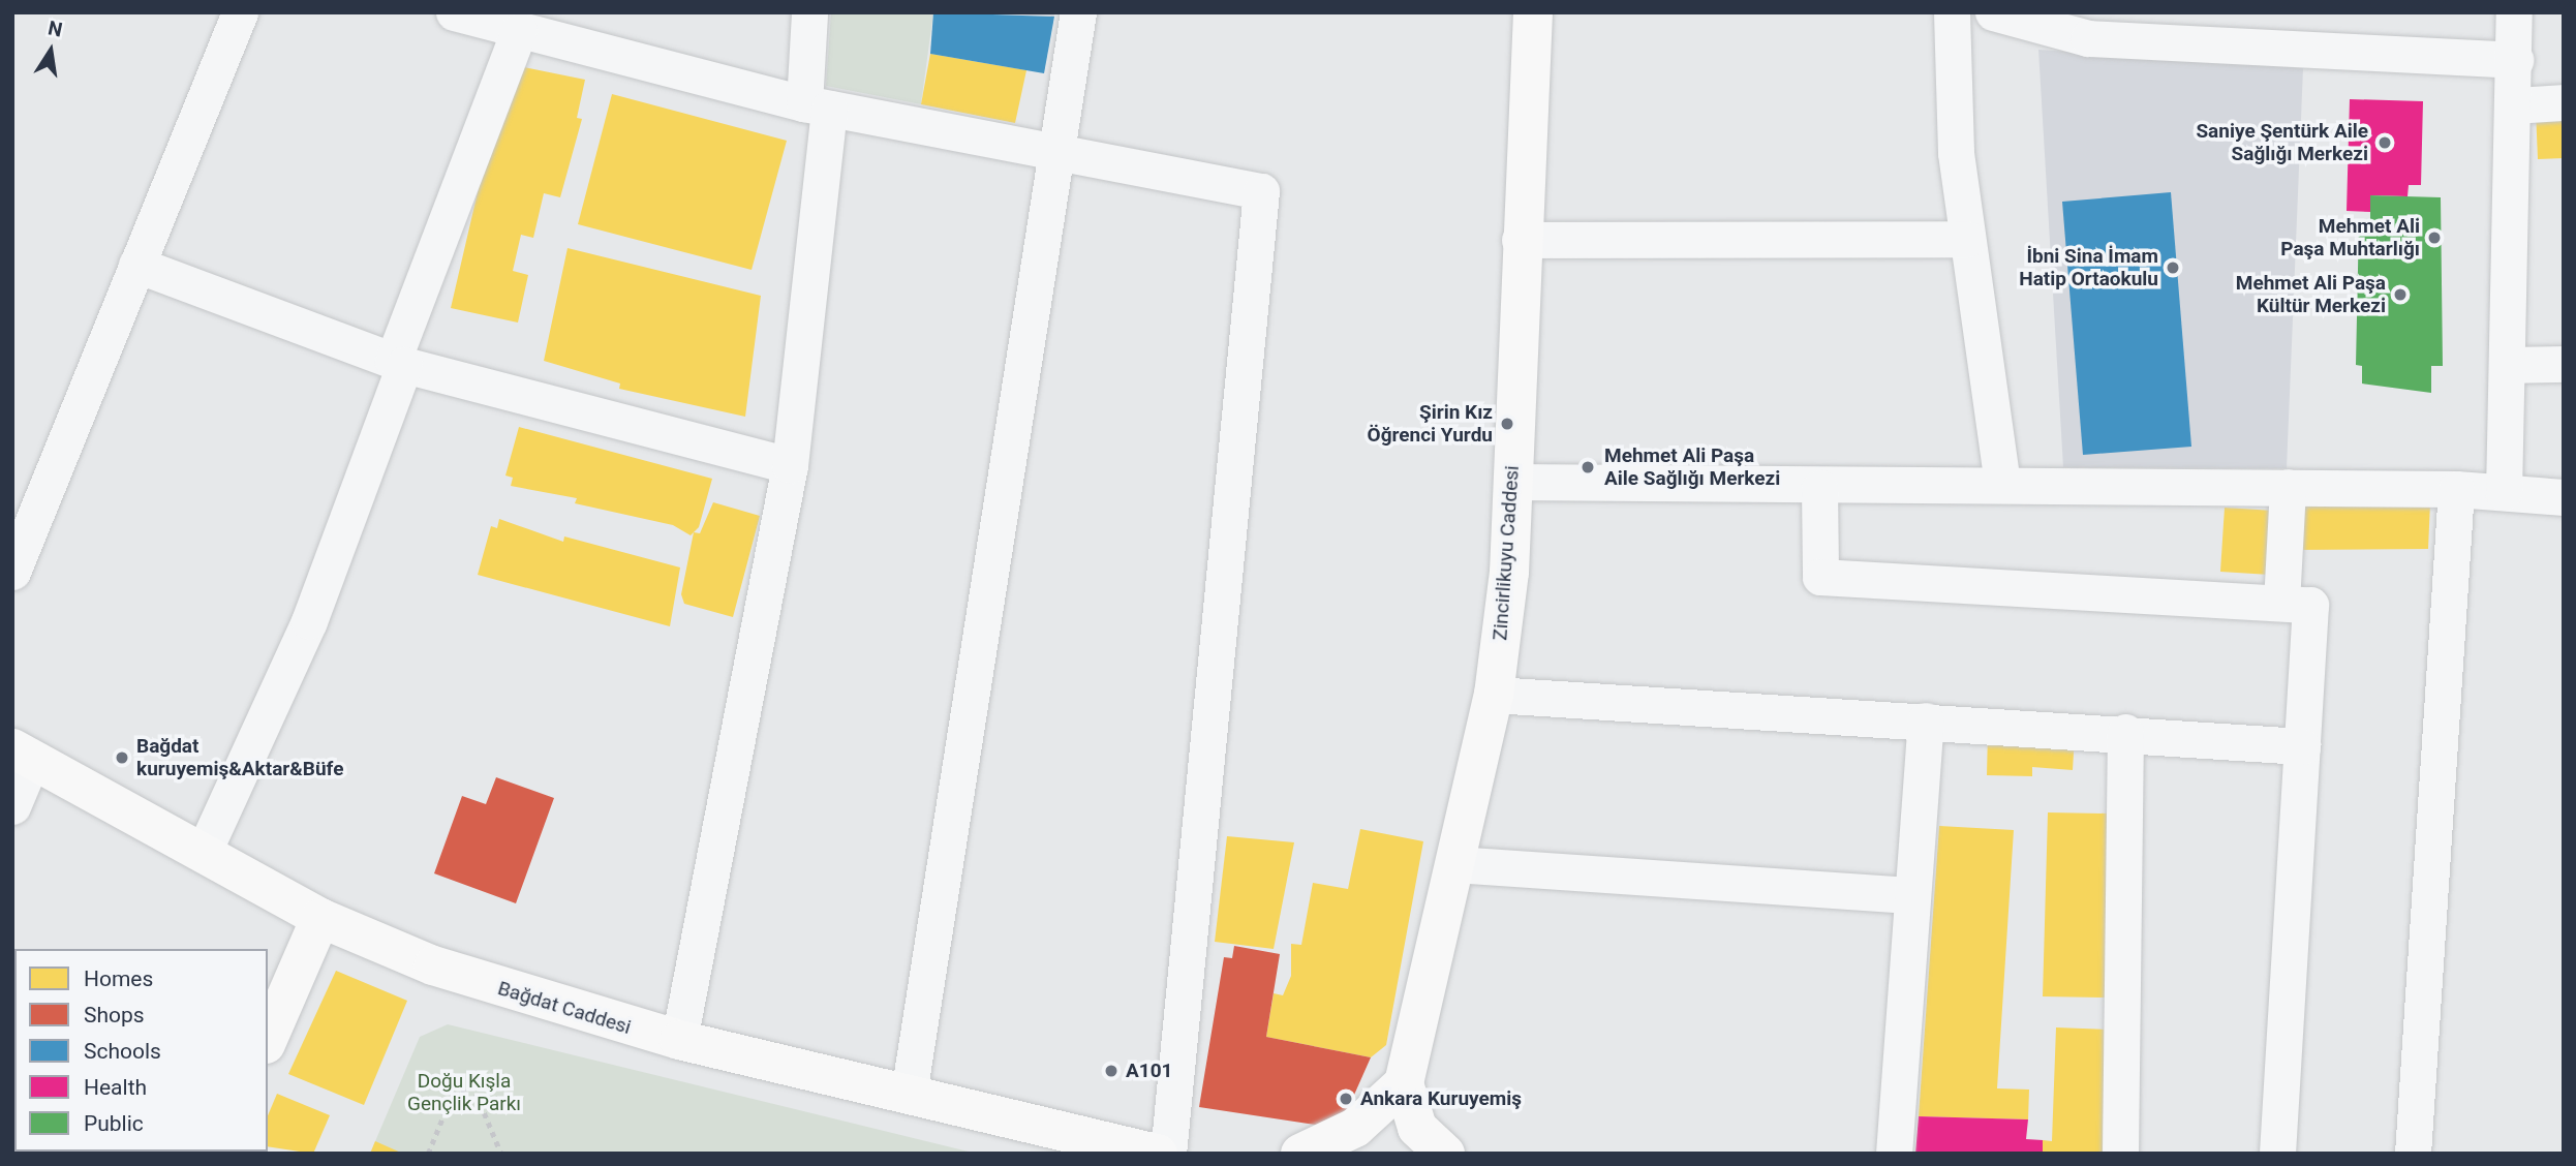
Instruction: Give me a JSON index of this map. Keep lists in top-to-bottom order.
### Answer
{
  "streets": {
    "main road": ["Zincirlikuyu Caddesi", "Bağdat Caddesi"]
  },
  "parks": ["Doğu Kışla Gençlik Parkı"],
  "places": [
    "Saniye Şentürk Aile Sağlığı Merkezi",
    "Mehmet Ali Paşa Muhtarlığı",
    "İbni Sina İmam Hatip Ortaokulu",
    "Mehmet Ali Paşa Kültür Merkezi",
    "Şirin Kız Öğrenci Yurdu",
    "Mehmet Ali Paşa Aile Sağlığı Merkezi",
    "Bağdat kuruyemiş&Aktar&Büfe",
    "A101",
    "Ankara Kuruyemiş"
  ],
  "legend": [
    "Homes",
    "Shops",
    "Schools",
    "Health",
    "Public"
  ],
  "north": "top"
}
